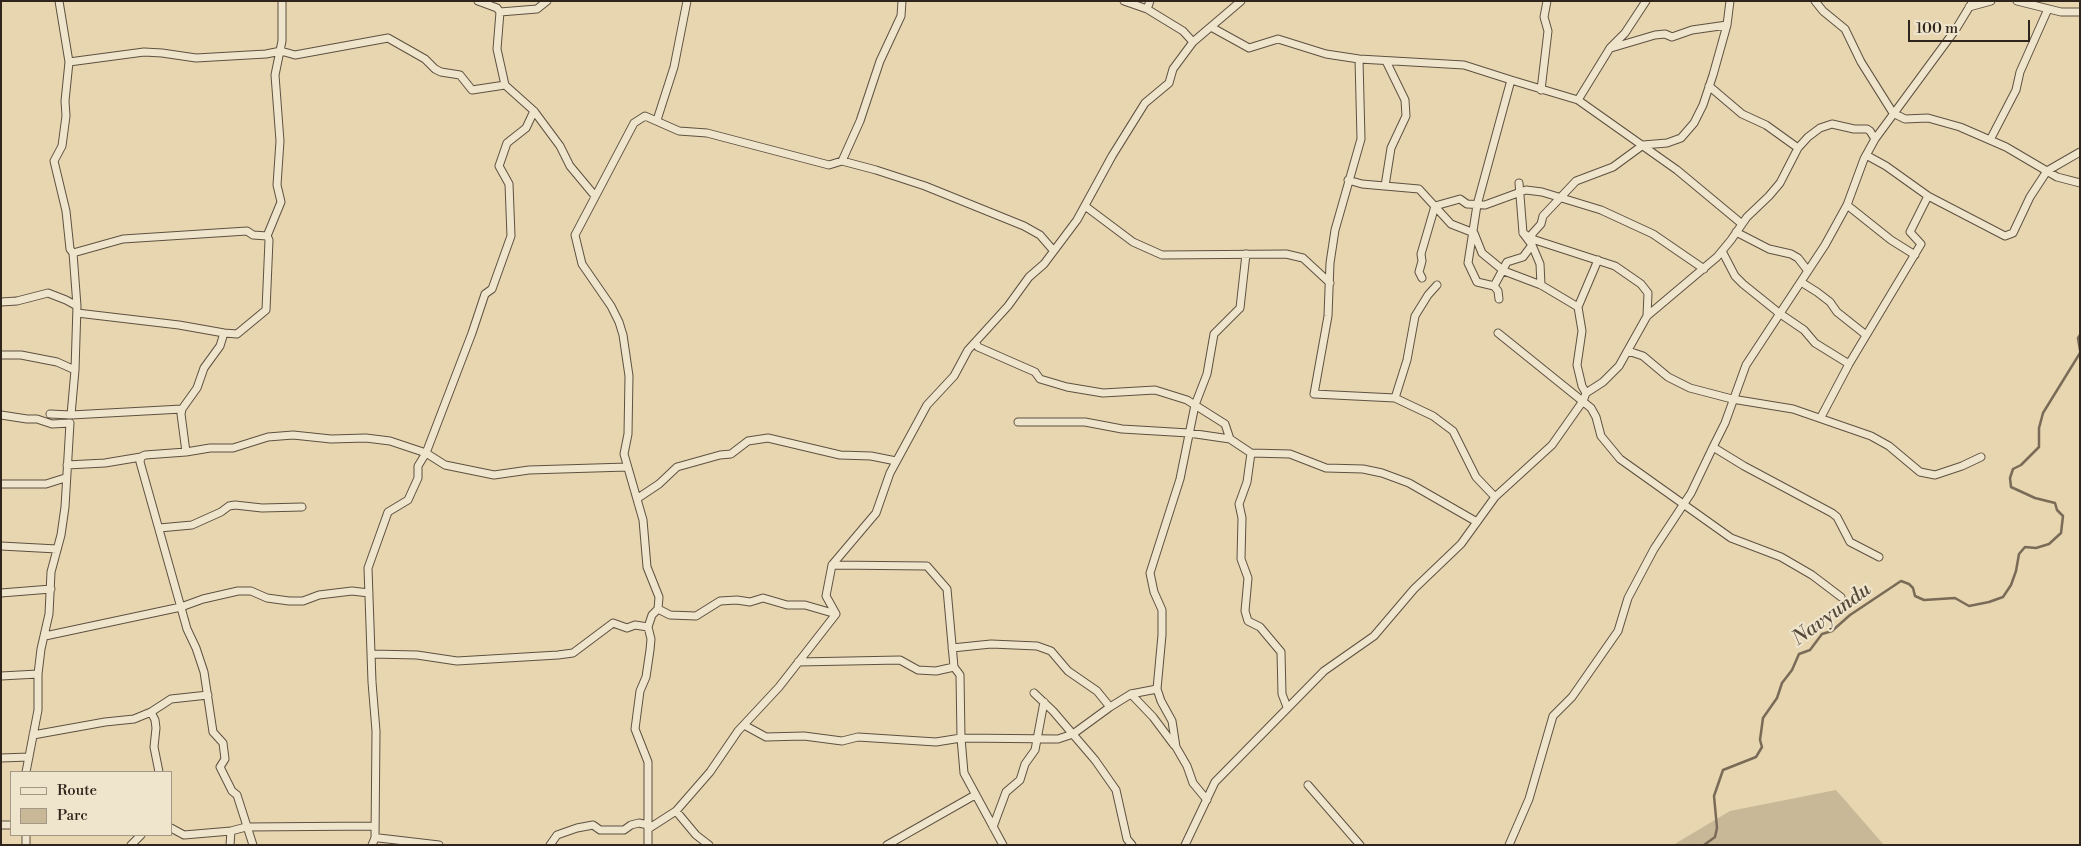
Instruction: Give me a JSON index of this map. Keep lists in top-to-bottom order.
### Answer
{
  "water": ["Navyundu"],
  "legend": ["Route", "Parc"],
  "scale_bar": "100 m"
}
